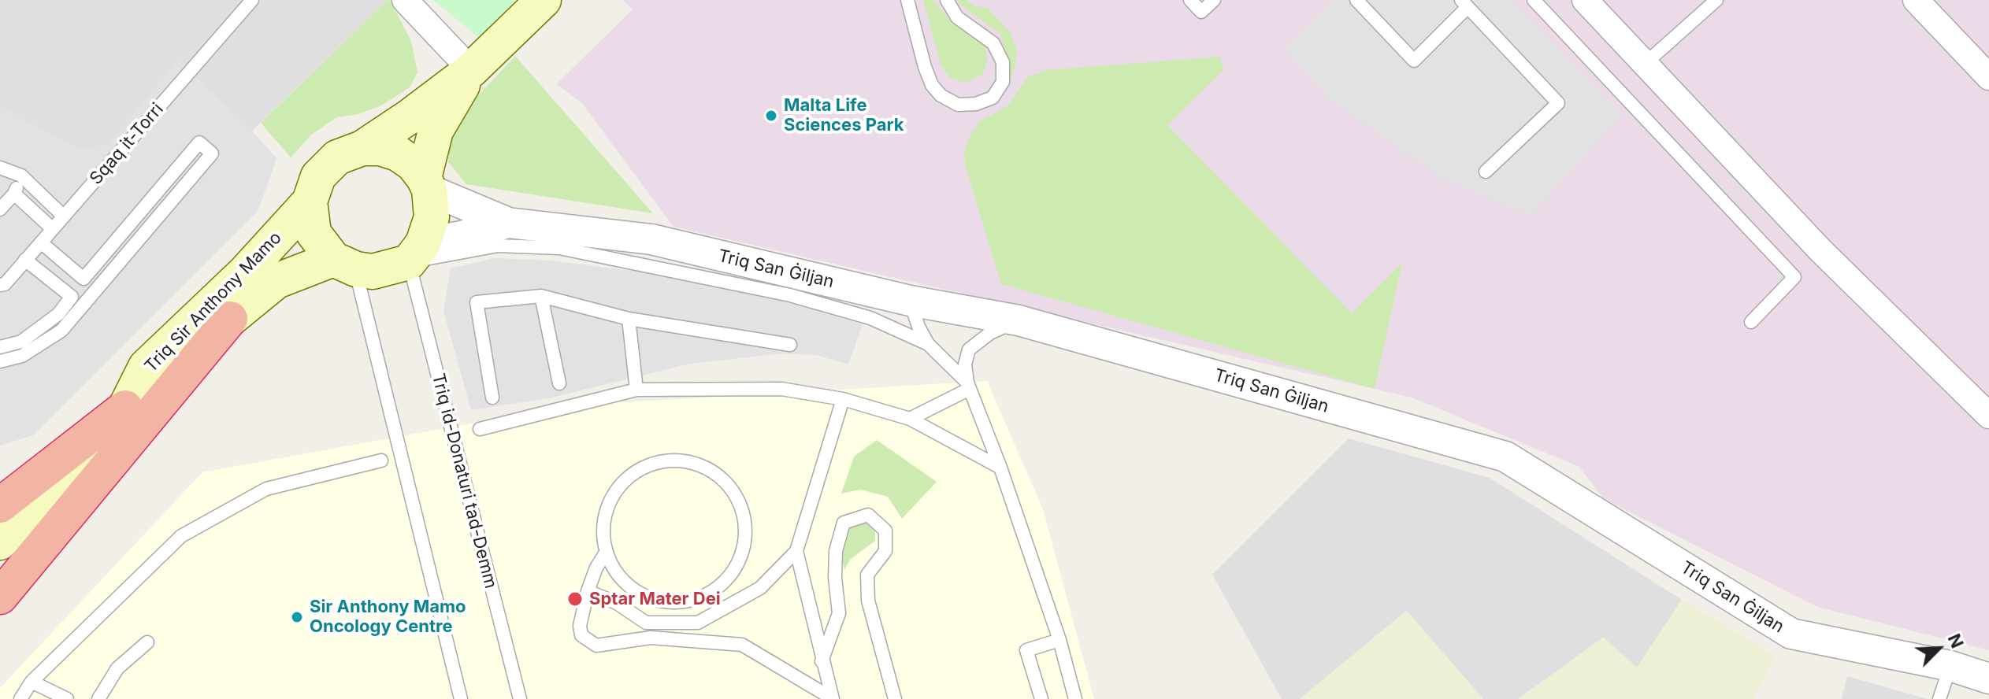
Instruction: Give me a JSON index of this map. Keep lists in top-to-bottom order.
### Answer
{
  "streets": {
    "main road": ["Triq Sir Anthony Mamo"],
    "street": ["Triq San Ġiljan"],
    "lane": ["Sqaq it-Torri", "Triq id-Donaturi tad-Demm"]
  },
  "crossings": [
    ["Triq San Ġiljan", "Triq Sir Anthony Mamo"],
    ["Triq San Ġiljan", "Triq id-Donaturi tad-Demm"],
    ["Triq Sir Anthony Mamo", "Triq id-Donaturi tad-Demm"]
  ],
  "places": ["Malta Life Sciences Park", "Sptar Mater Dei", "Sir Anthony Mamo Oncology Centre"],
  "north": "top right"
}
